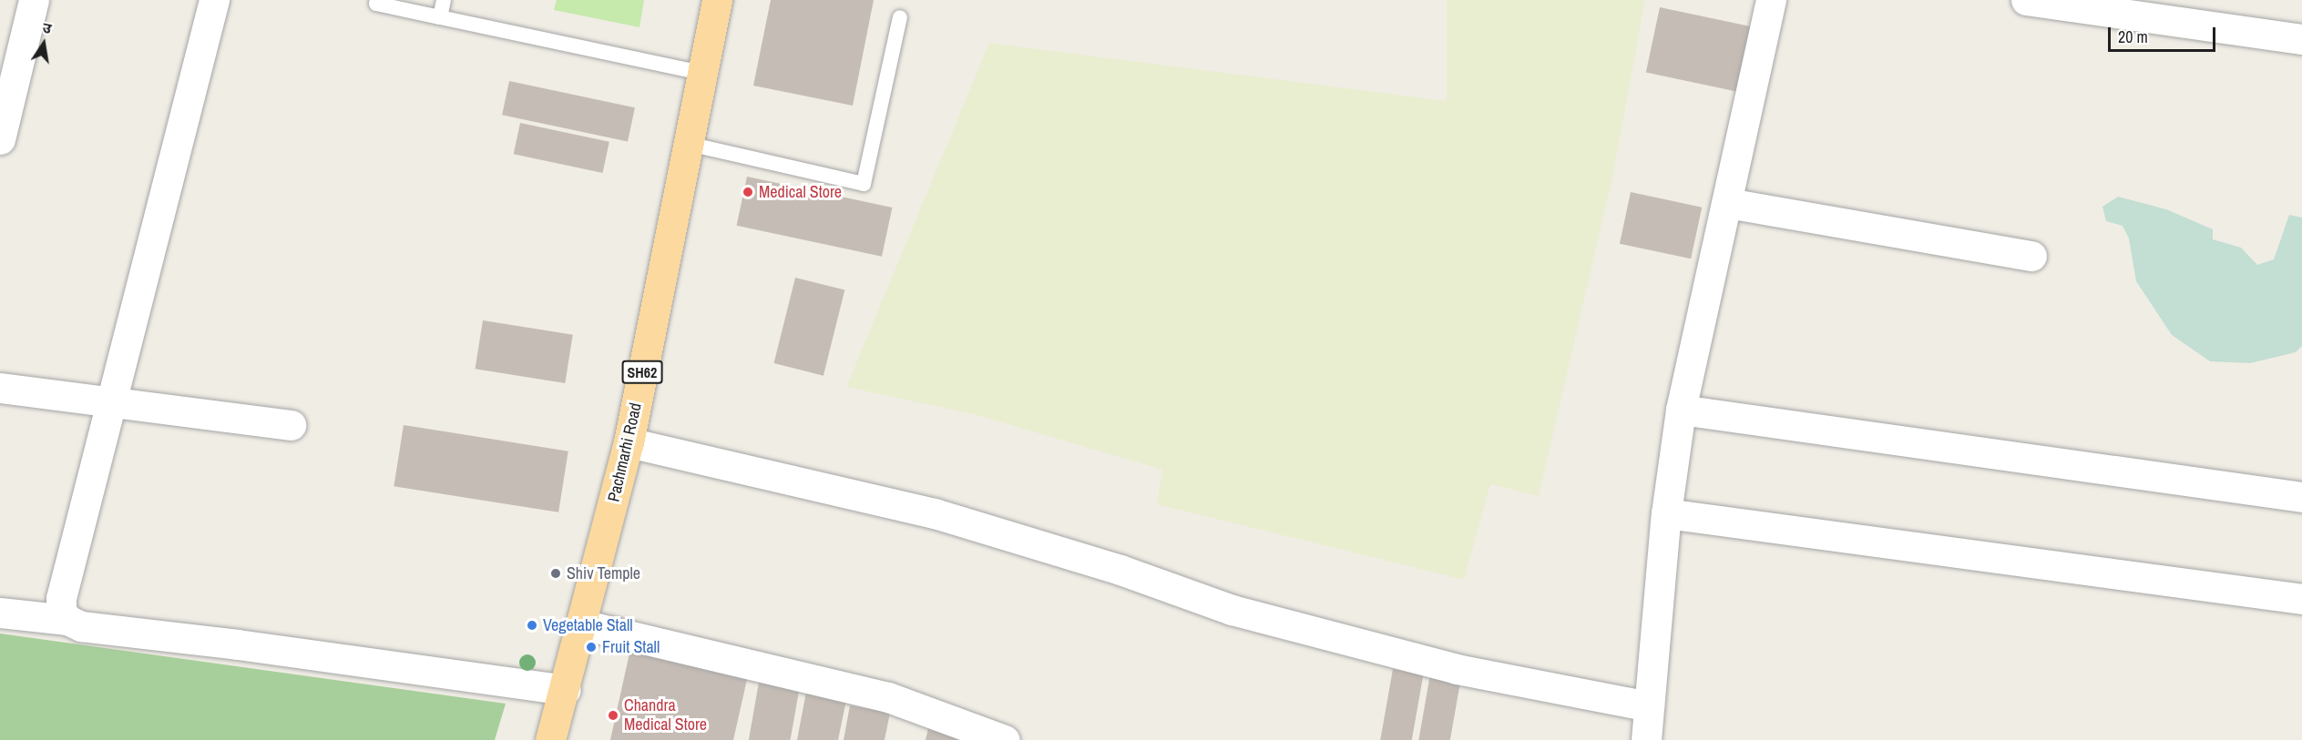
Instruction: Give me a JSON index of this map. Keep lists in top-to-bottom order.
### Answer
{
  "streets": {
    "main road": ["SH62", "Pachmarhi Road"]
  },
  "places": [
    "Medical Store",
    "Shiv Temple",
    "Vegetable Stall",
    "Fruit Stall",
    "Chandra Medical Store"
  ],
  "scale_bar": "20 m",
  "north": "top"
}
